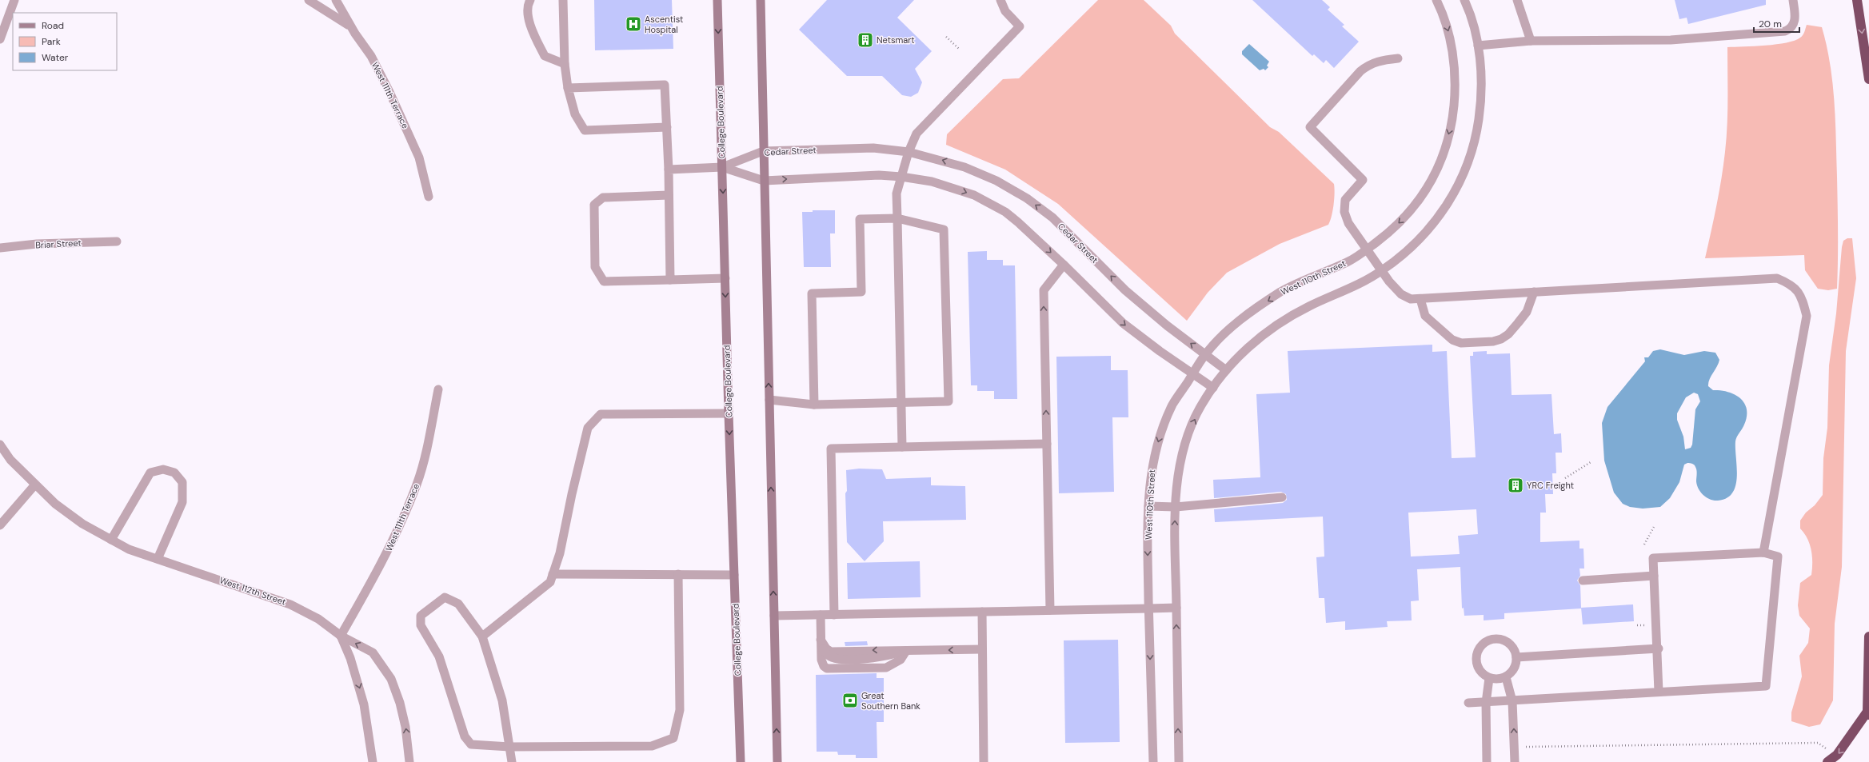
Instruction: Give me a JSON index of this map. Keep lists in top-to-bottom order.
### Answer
{
  "streets": {
    "main road": ["College Boulevard"],
    "street": [
      "West 111th Terrace",
      "Cedar Street",
      "Briar Street",
      "West 110th Street",
      "West 112th Street"
    ]
  },
  "crossings": [
    ["West 111th Terrace", "West 112th Street"],
    ["College Boulevard", "Cedar Street"],
    ["Cedar Street", "West 110th Street"]
  ],
  "places": {
    "hospital": ["Ascentist Hospital"],
    "building": ["Netsmart", "YRC Freight"],
    "bank": ["Great Southern Bank"]
  },
  "legend": ["Road", "Park", "Water"],
  "scale_bar": "20 m"
}
